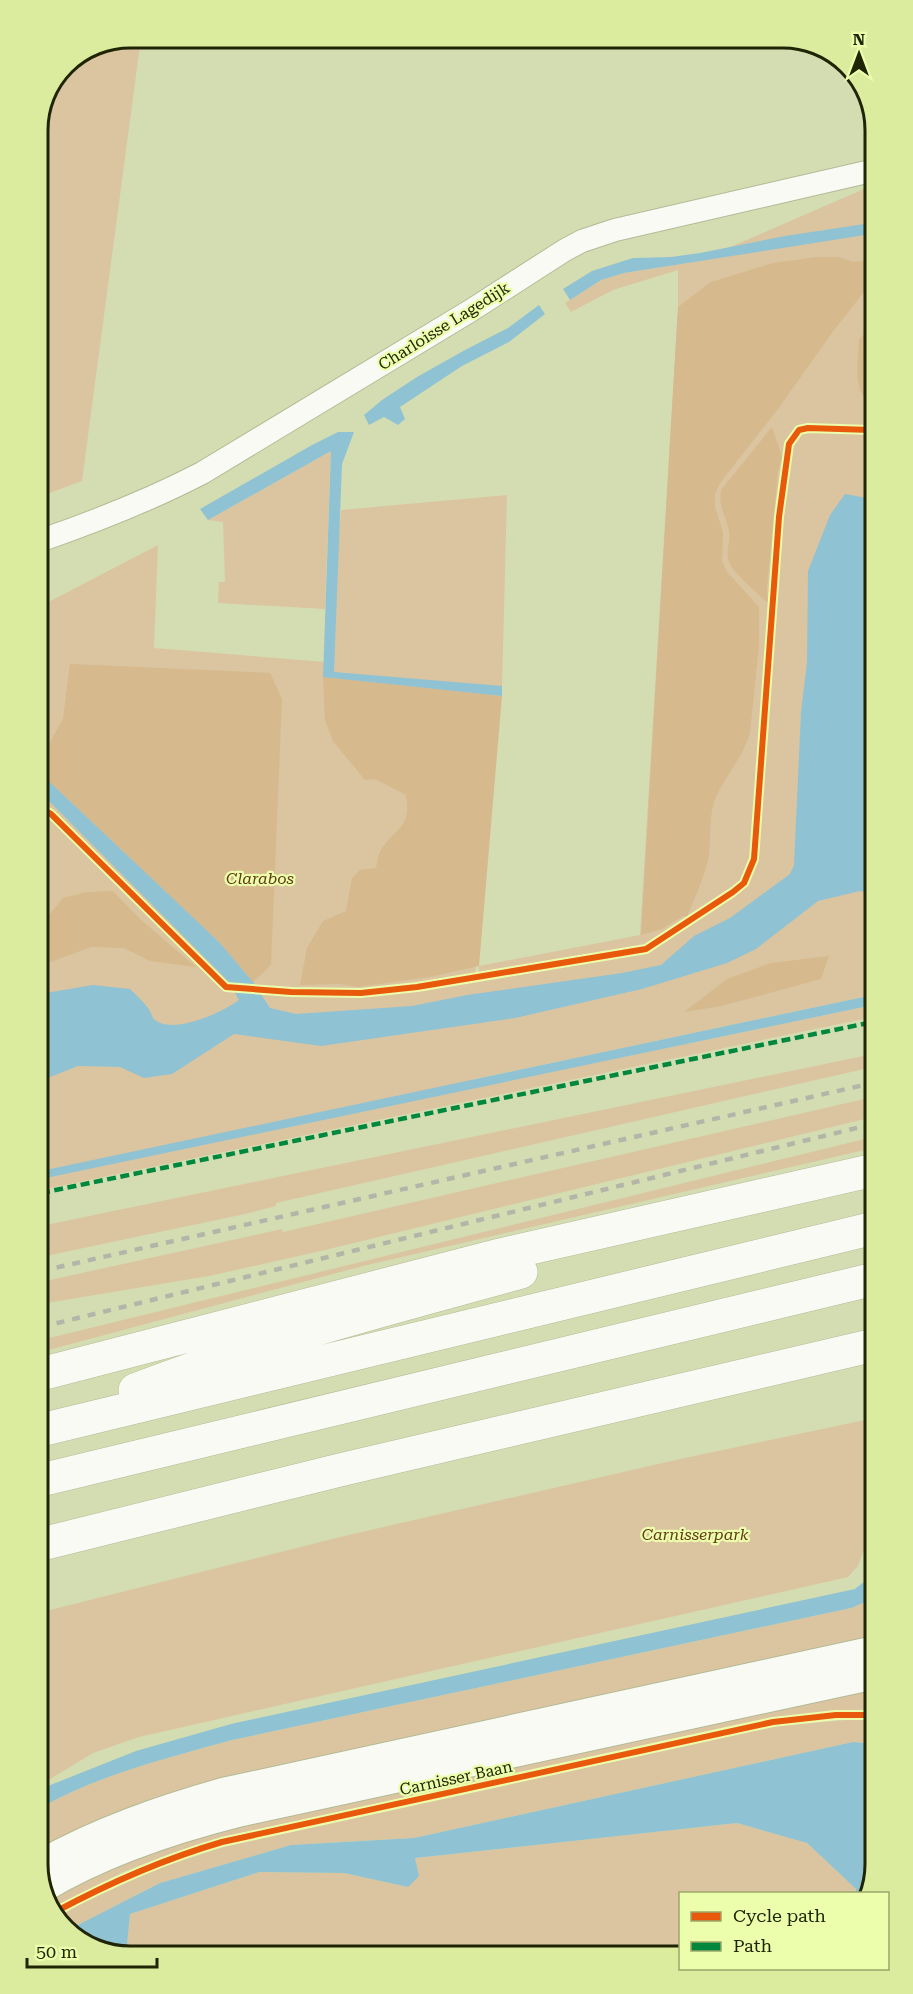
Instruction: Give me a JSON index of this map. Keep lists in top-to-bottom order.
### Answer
{
  "streets": {
    "main road": ["Carnisser Baan"],
    "street": ["Charloisse Lagedijk"]
  },
  "parks": ["Clarabos", "Carnisserpark"],
  "legend": ["Cycle path", "Path"],
  "scale_bar": "50 m",
  "north": "top"
}
